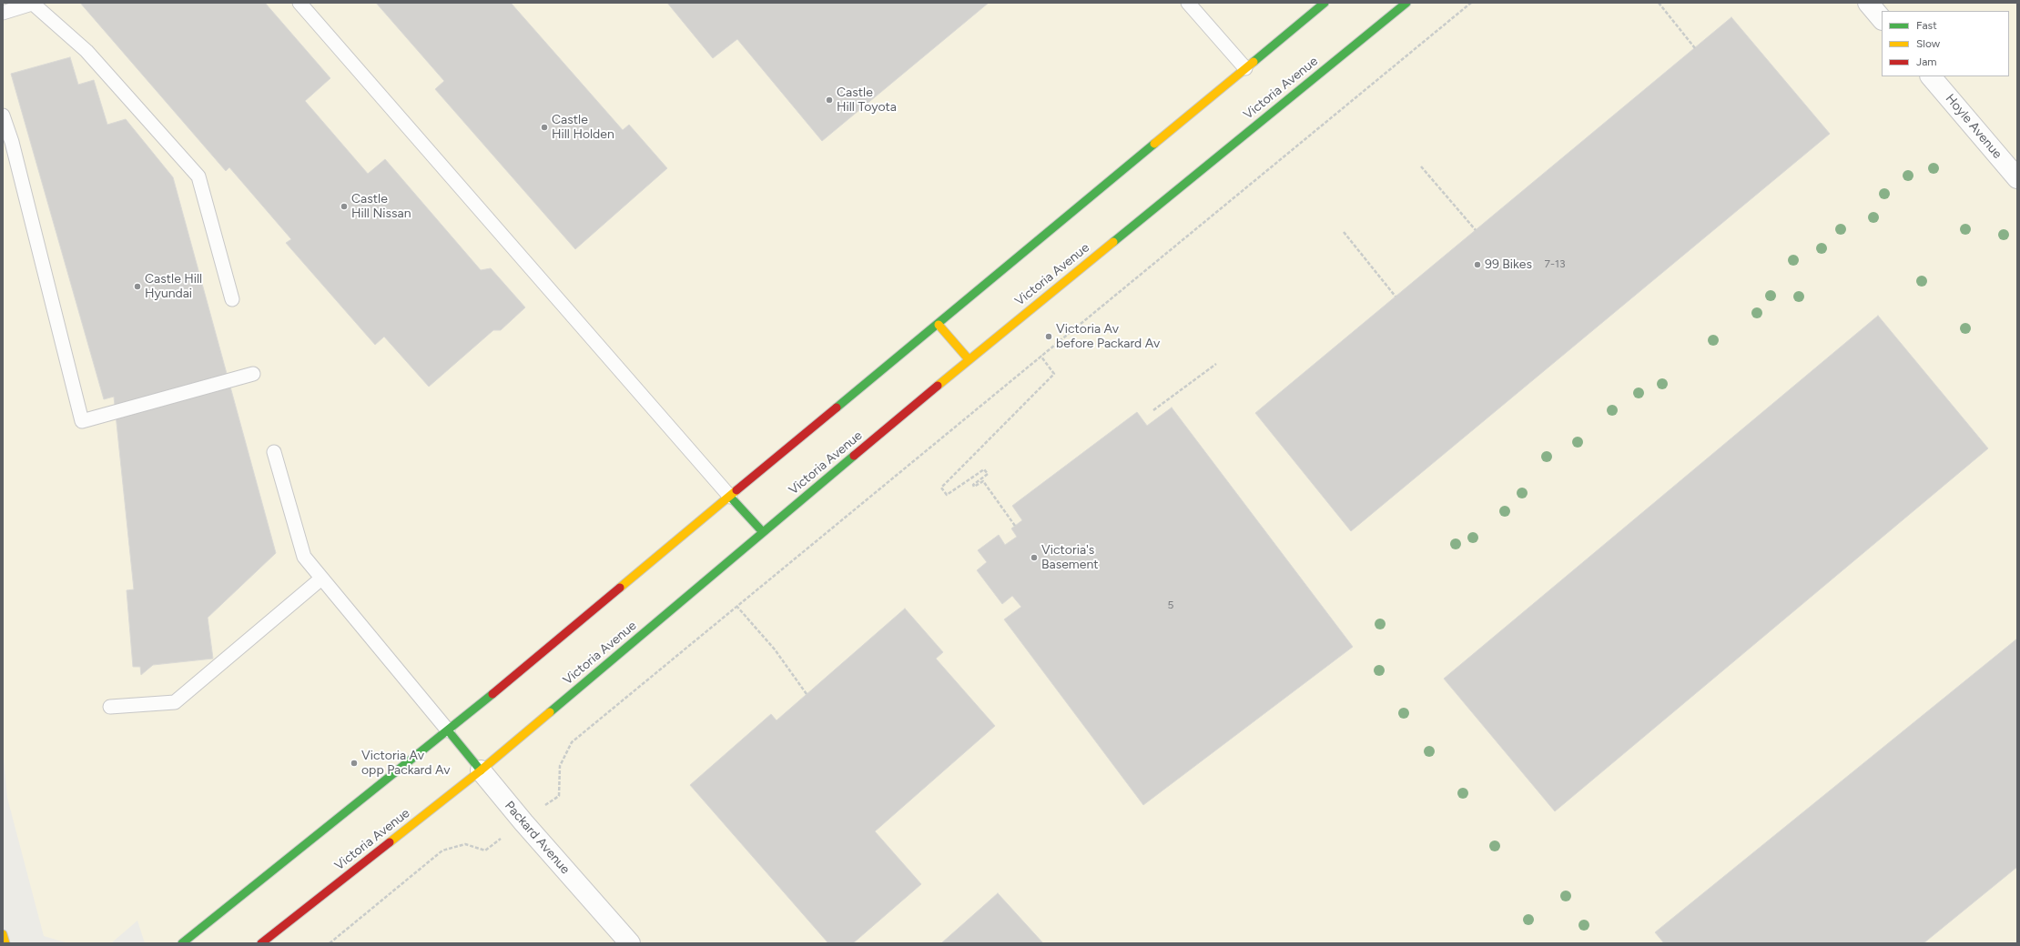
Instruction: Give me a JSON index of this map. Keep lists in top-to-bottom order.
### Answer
{
  "streets": {
    "main road": ["Victoria Avenue", "Packard Avenue"],
    "street": ["Hoyle Avenue"]
  },
  "crossings": [
    ["Victoria Avenue", "Packard Avenue"]
  ],
  "places": [
    "Castle Hill Toyota",
    "Castle Hill Holden",
    "Castle Hill Nissan",
    "99 Bikes",
    "Castle Hill Hyundai",
    "Victoria Av before Packard Av",
    "Victoria's Basement",
    "Victoria Av opp Packard Av"
  ],
  "house_numbers": ["7-13", "5"],
  "legend": ["Fast", "Slow", "Jam"]
}
